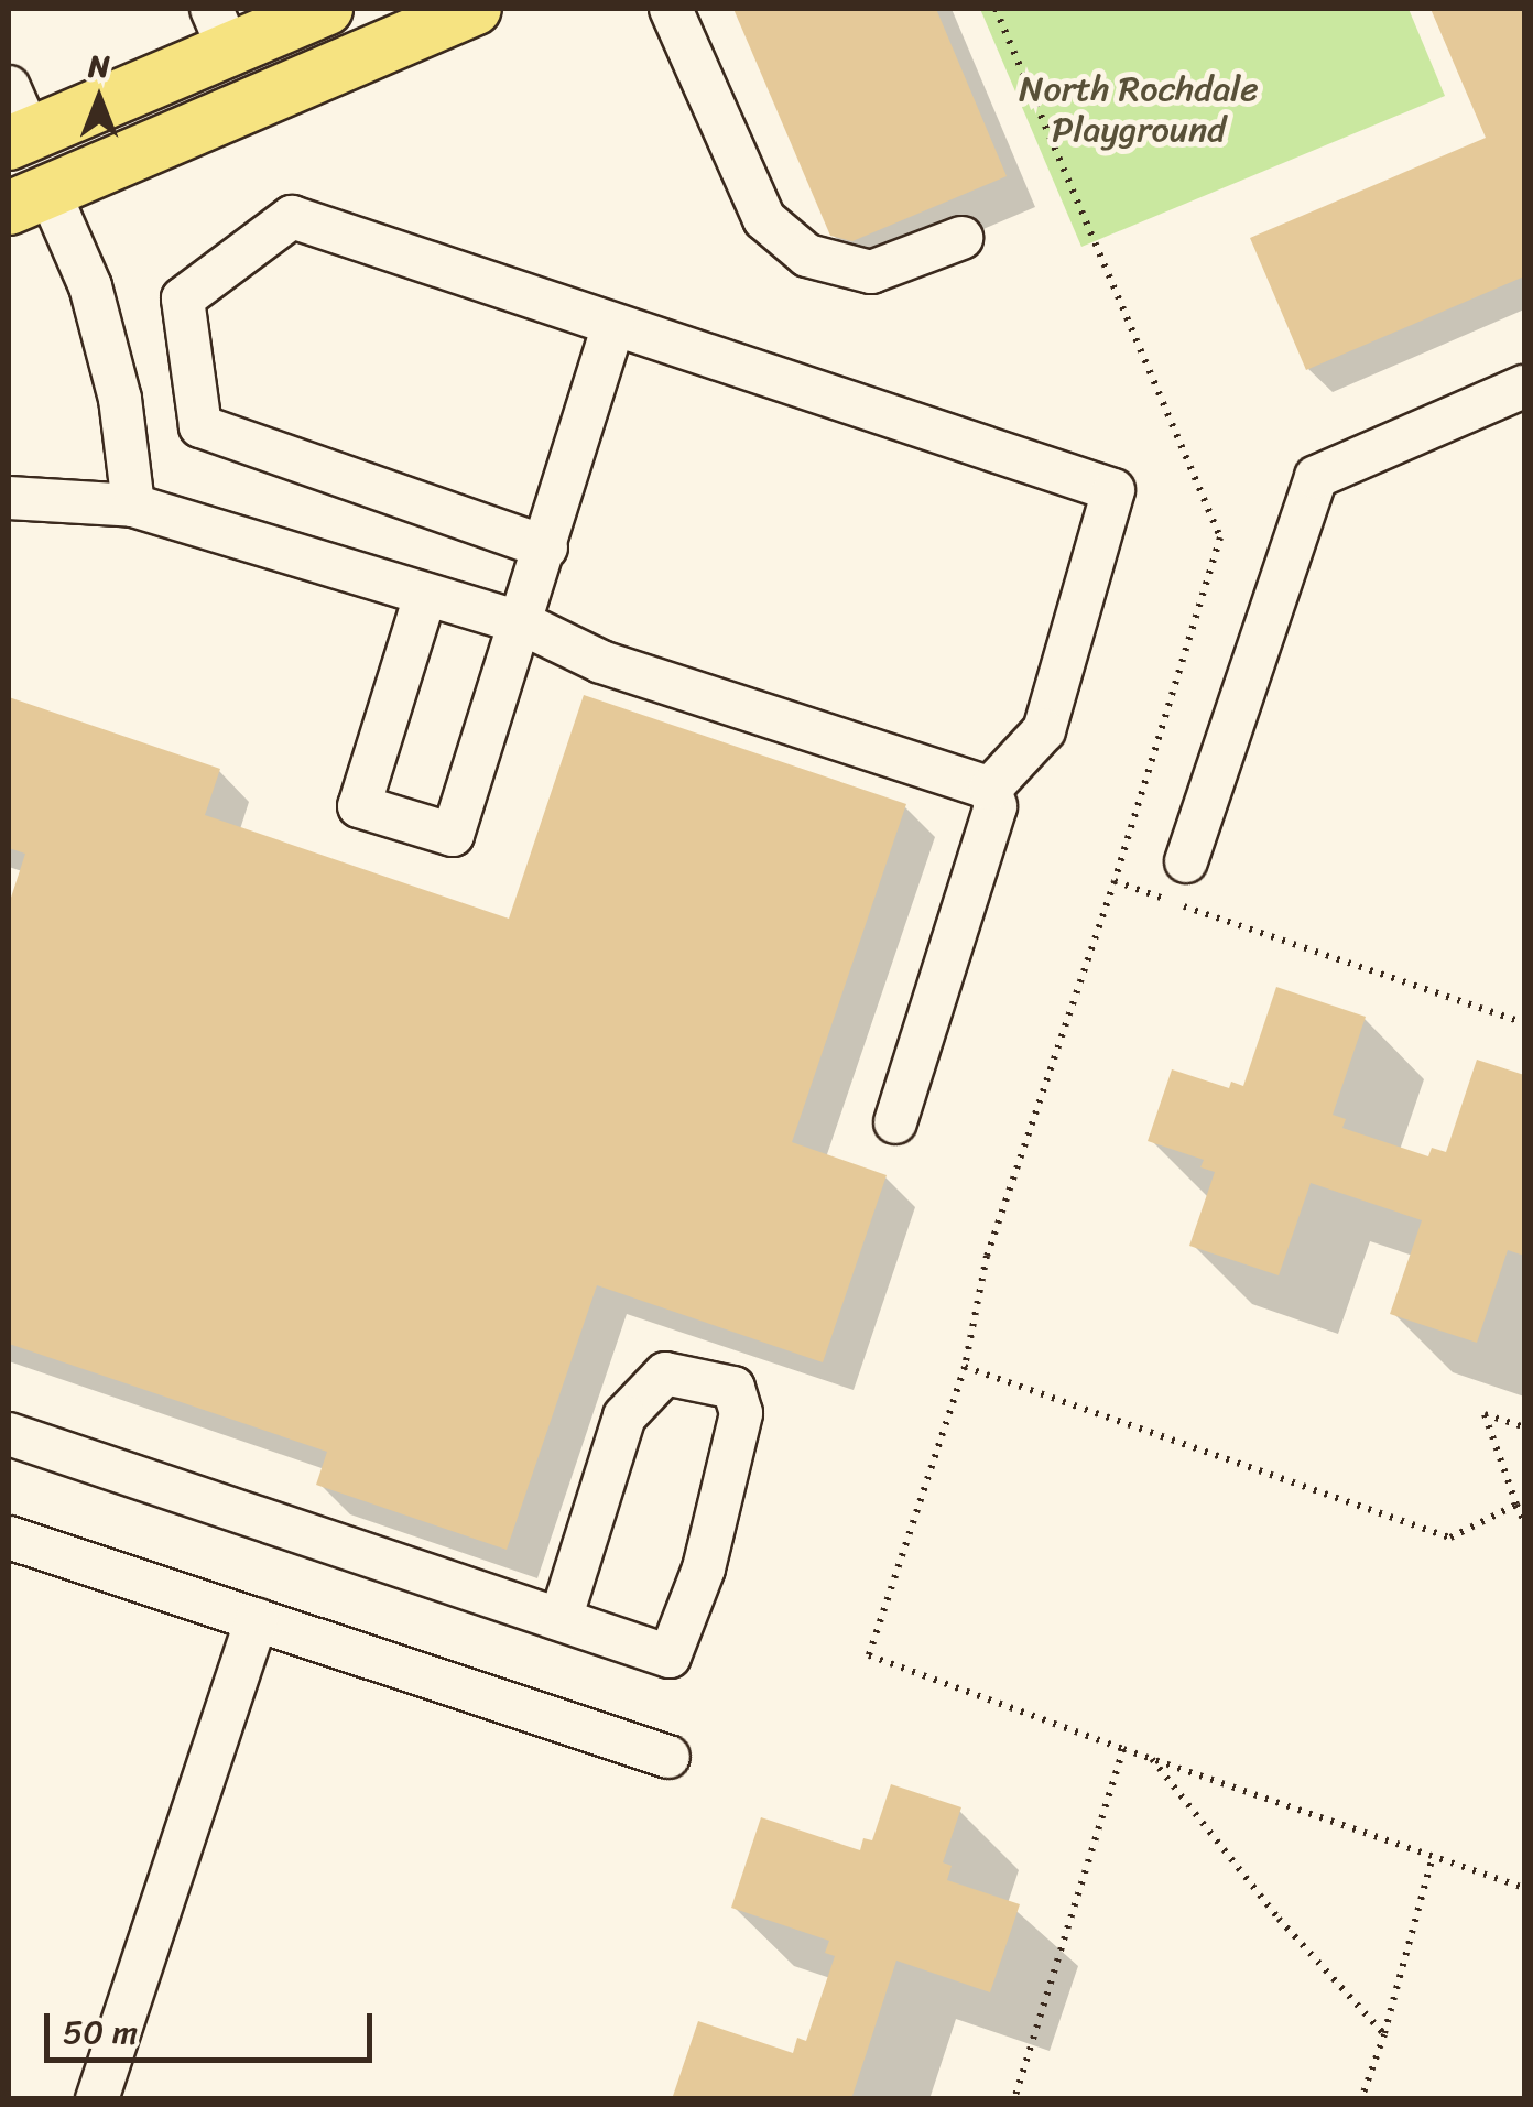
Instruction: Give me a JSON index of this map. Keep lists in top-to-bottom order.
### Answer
{
  "parks": ["North Rochdale Playground"],
  "scale_bar": "50 m",
  "north": "top"
}
